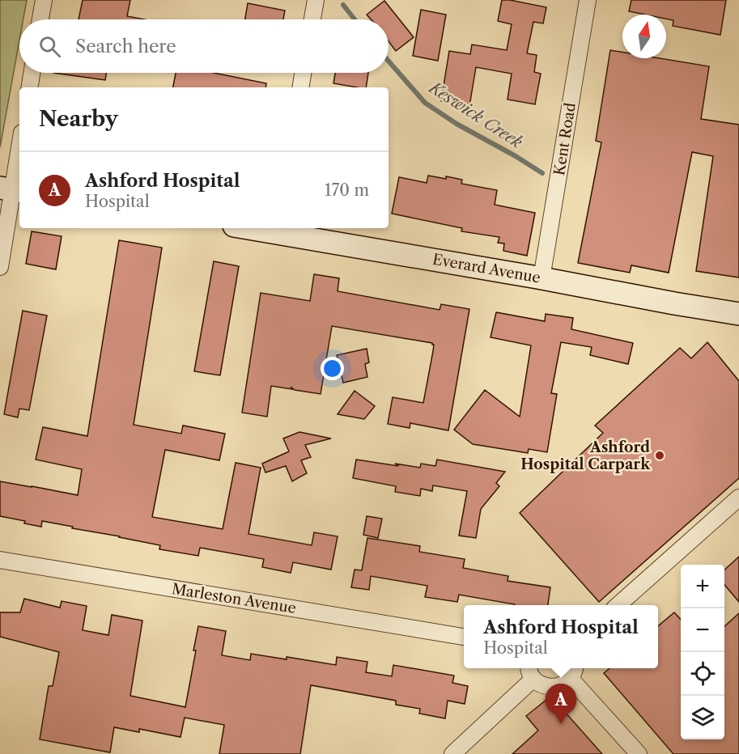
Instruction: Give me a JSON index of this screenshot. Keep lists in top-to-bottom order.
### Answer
{
  "streets": {
    "street": ["Kent Road", "Everard Avenue", "Marleston Avenue"]
  },
  "crossings": [
    ["Kent Road", "Everard Avenue"]
  ],
  "water": ["Keswick Creek"],
  "places": ["Ashford Hospital Carpark"],
  "north": "top",
  "page": {
    "search": "Search here",
    "heading": "Nearby",
    "list": [
      {
        "mark": "A",
        "name": "Ashford Hospital",
        "note": "Hospital",
        "value": "170 m"
      }
    ],
    "map_buttons": ["+", "−"],
    "popup": ["Ashford Hospital", "Hospital"],
    "pins": "A"
  }
}
